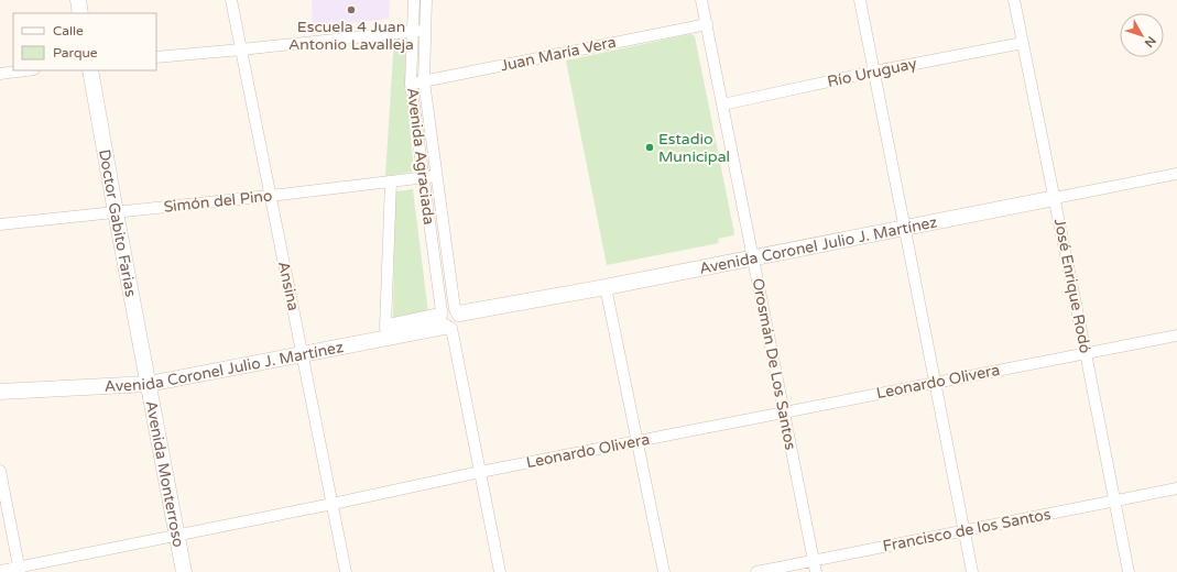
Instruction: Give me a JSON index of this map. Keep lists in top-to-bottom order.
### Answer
{
  "streets": {
    "street": [
      "Juan María Vera",
      "Río Uruguay",
      "Avenida Agraciada",
      "Simón del Pino",
      "Doctor Gabito Farias",
      "Avenida Coronel Julio J. Martínez",
      "Ansina",
      "José Enrique Rodó",
      "Orosmán De Los Santos",
      "Leonardo Olivera",
      "Avenida Monterroso",
      "Francisco de los Santos"
    ]
  },
  "crossings": [
    ["Juan María Vera", "Avenida Agraciada"],
    ["Juan María Vera", "Orosmán De Los Santos"],
    ["Río Uruguay", "José Enrique Rodó"],
    ["Río Uruguay", "Orosmán De Los Santos"],
    ["Avenida Agraciada", "Simón del Pino"],
    ["Avenida Agraciada", "Avenida Coronel Julio J. Martínez"],
    ["Simón del Pino", "Doctor Gabito Farias"],
    ["Simón del Pino", "Ansina"],
    ["Doctor Gabito Farias", "Avenida Coronel Julio J. Martínez"],
    ["Doctor Gabito Farias", "Avenida Monterroso"],
    ["Avenida Coronel Julio J. Martínez", "Ansina"],
    ["Avenida Coronel Julio J. Martínez", "José Enrique Rodó"],
    ["Avenida Coronel Julio J. Martínez", "Orosmán De Los Santos"],
    ["Avenida Coronel Julio J. Martínez", "Avenida Monterroso"],
    ["Ansina", "Leonardo Olivera"],
    ["José Enrique Rodó", "Leonardo Olivera"],
    ["José Enrique Rodó", "Francisco de los Santos"],
    ["Orosmán De Los Santos", "Leonardo Olivera"],
    ["Orosmán De Los Santos", "Francisco de los Santos"],
    ["Leonardo Olivera", "Avenida Monterroso"]
  ],
  "places": ["Escuela 4 Juan Antonio Lavalleja", "Estadio Municipal"],
  "legend": ["Calle", "Parque"],
  "north": "bottom right"
}
